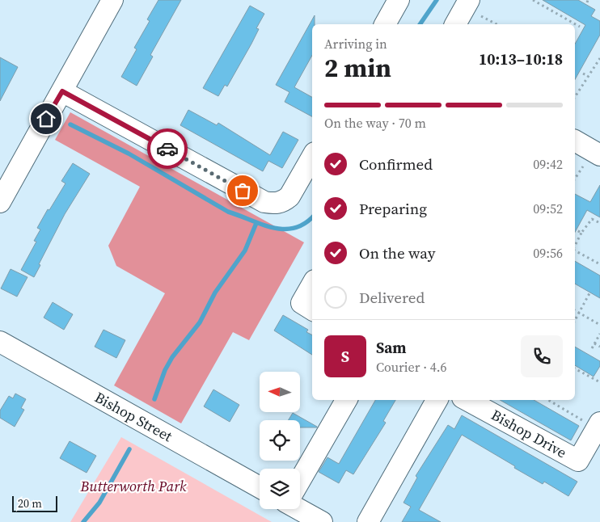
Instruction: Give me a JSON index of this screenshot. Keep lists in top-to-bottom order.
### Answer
{
  "streets": {
    "street": ["Bishop Street", "Bishop Drive"]
  },
  "parks": ["Butterworth Park"],
  "scale_bar": "20 m",
  "north": "left",
  "page": {
    "heading": ["2 min", "Arriving in", "10:13–10:18"],
    "panel": ["Sam", "Courier · 4.6"],
    "bar": "On the way · 70 m",
    "list": [
      ["Confirmed", "09:42"],
      ["Preparing", "09:52"],
      ["On the way", "09:56"],
      "Delivered"
    ],
    "round": "S",
    "scale": "20 m"
  }
}
